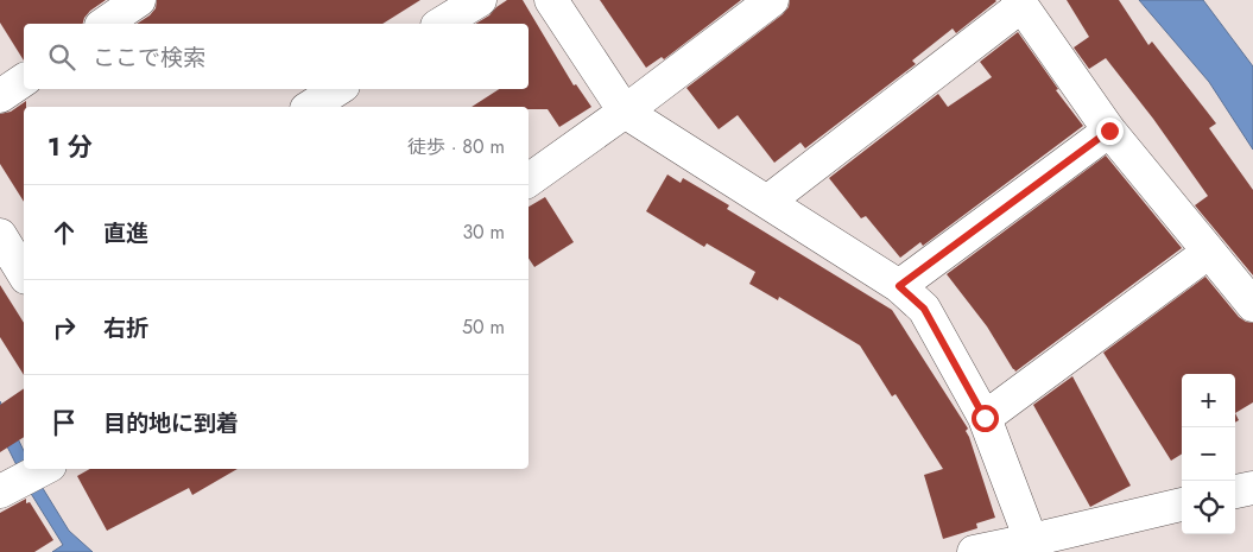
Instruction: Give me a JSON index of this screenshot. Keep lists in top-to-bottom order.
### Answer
{
  "page": {
    "search": "ここで検索",
    "heading": ["1 分", "徒歩 · 80 m"],
    "list": [
      ["直進", "30 m"],
      ["右折", "50 m"],
      "目的地に到着"
    ],
    "map_buttons": ["+", "−"]
  }
}
